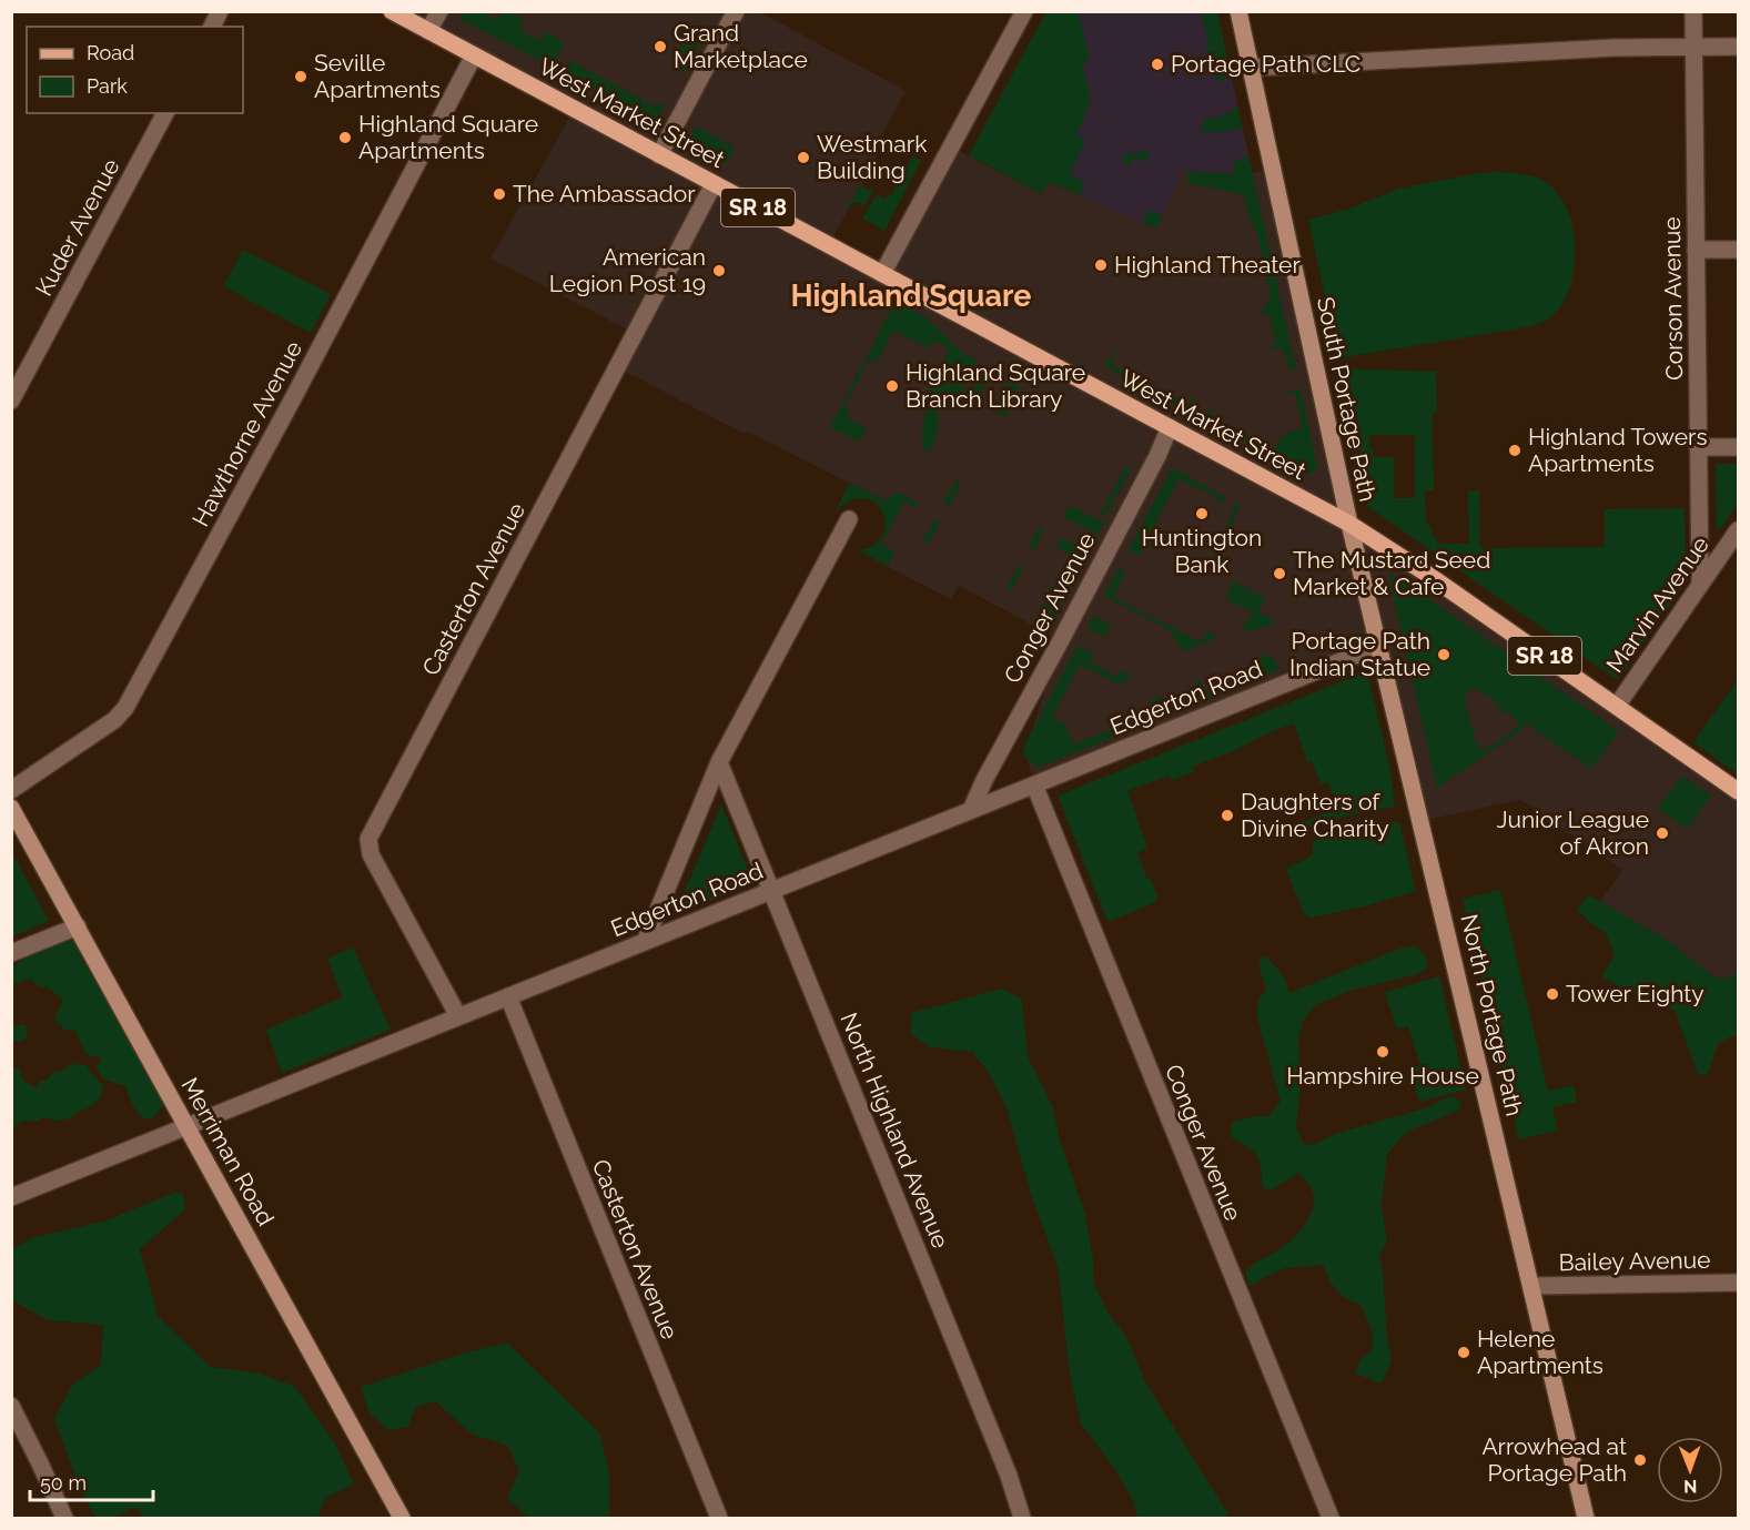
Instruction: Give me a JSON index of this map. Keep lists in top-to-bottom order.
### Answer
{
  "streets": {
    "main road": [
      "West Market Street",
      "SR 18",
      "South Portage Path",
      "North Portage Path",
      "Merriman Road"
    ],
    "street": [
      "Kuder Avenue",
      "Corson Avenue",
      "Hawthorne Avenue",
      "Casterton Avenue",
      "Marvin Avenue",
      "Conger Avenue",
      "Edgerton Road",
      "North Highland Avenue",
      "Bailey Avenue"
    ]
  },
  "crossings": [
    ["West Market Street", "South Portage Path"],
    ["West Market Street", "Hawthorne Avenue"],
    ["West Market Street", "Casterton Avenue"],
    ["West Market Street", "Marvin Avenue"],
    ["West Market Street", "Conger Avenue"],
    ["West Market Street", "North Portage Path"],
    ["Corson Avenue", "Marvin Avenue"],
    ["South Portage Path", "North Portage Path"],
    ["Casterton Avenue", "Edgerton Road"],
    ["Conger Avenue", "Edgerton Road"],
    ["Edgerton Road", "North Portage Path"],
    ["Edgerton Road", "North Highland Avenue"],
    ["Edgerton Road", "Merriman Road"],
    ["North Portage Path", "Bailey Avenue"]
  ],
  "districts": ["Highland Square"],
  "places": [
    "Grand Marketplace",
    "Portage Path CLC",
    "Seville Apartments",
    "Highland Square Apartments",
    "Westmark Building",
    "The Ambassador",
    "Highland Theater",
    "American Legion Post 19",
    "Highland Square Branch Library",
    "Highland Towers Apartments",
    "Huntington Bank",
    "The Mustard Seed Market & Cafe",
    "Portage Path Indian Statue",
    "Daughters of Divine Charity",
    "Junior League of Akron",
    "Tower Eighty",
    "Hampshire House",
    "Helene Apartments",
    "Arrowhead at Portage Path"
  ],
  "legend": ["Road", "Park"],
  "scale_bar": "50 m",
  "north": "bottom"
}
